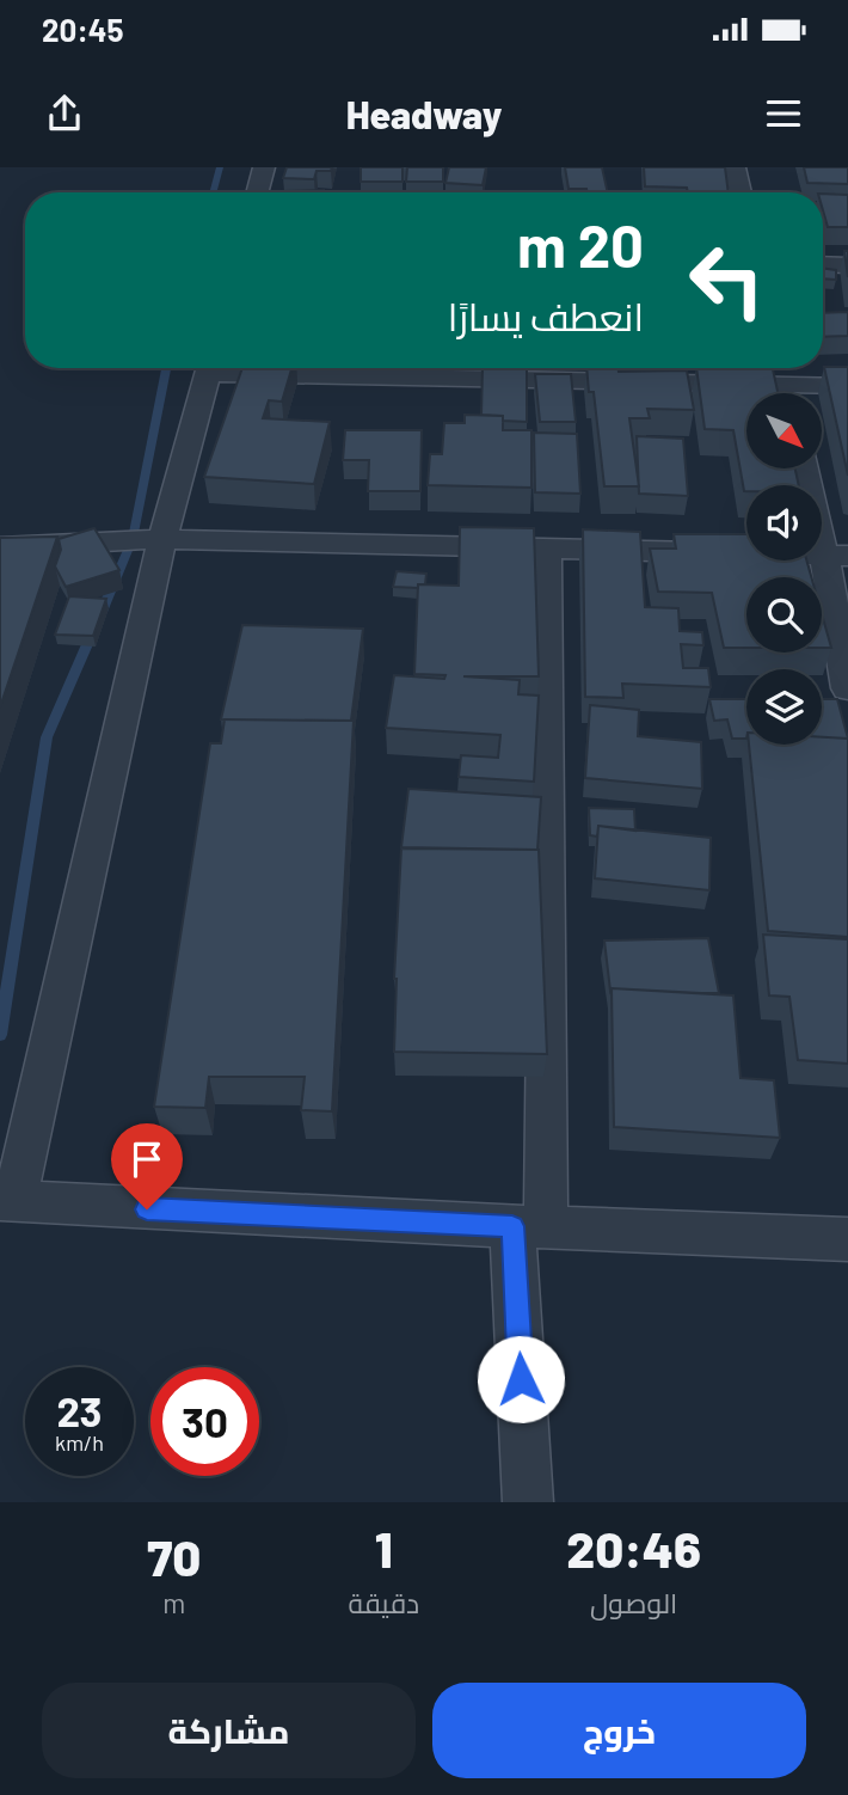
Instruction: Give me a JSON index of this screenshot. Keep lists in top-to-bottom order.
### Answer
{
  "north": "bottom right",
  "page": {
    "status": "20:45",
    "header": "Headway",
    "turn": ["20 m", "انعطف يسارًا"],
    "speed": "23 km/h",
    "limit": "30",
    "eta": [
      "20:46",
      "الوصول",
      "1",
      "دقيقة",
      "70",
      "m"
    ],
    "buttons": ["خروج", "مشاركة"]
  }
}
